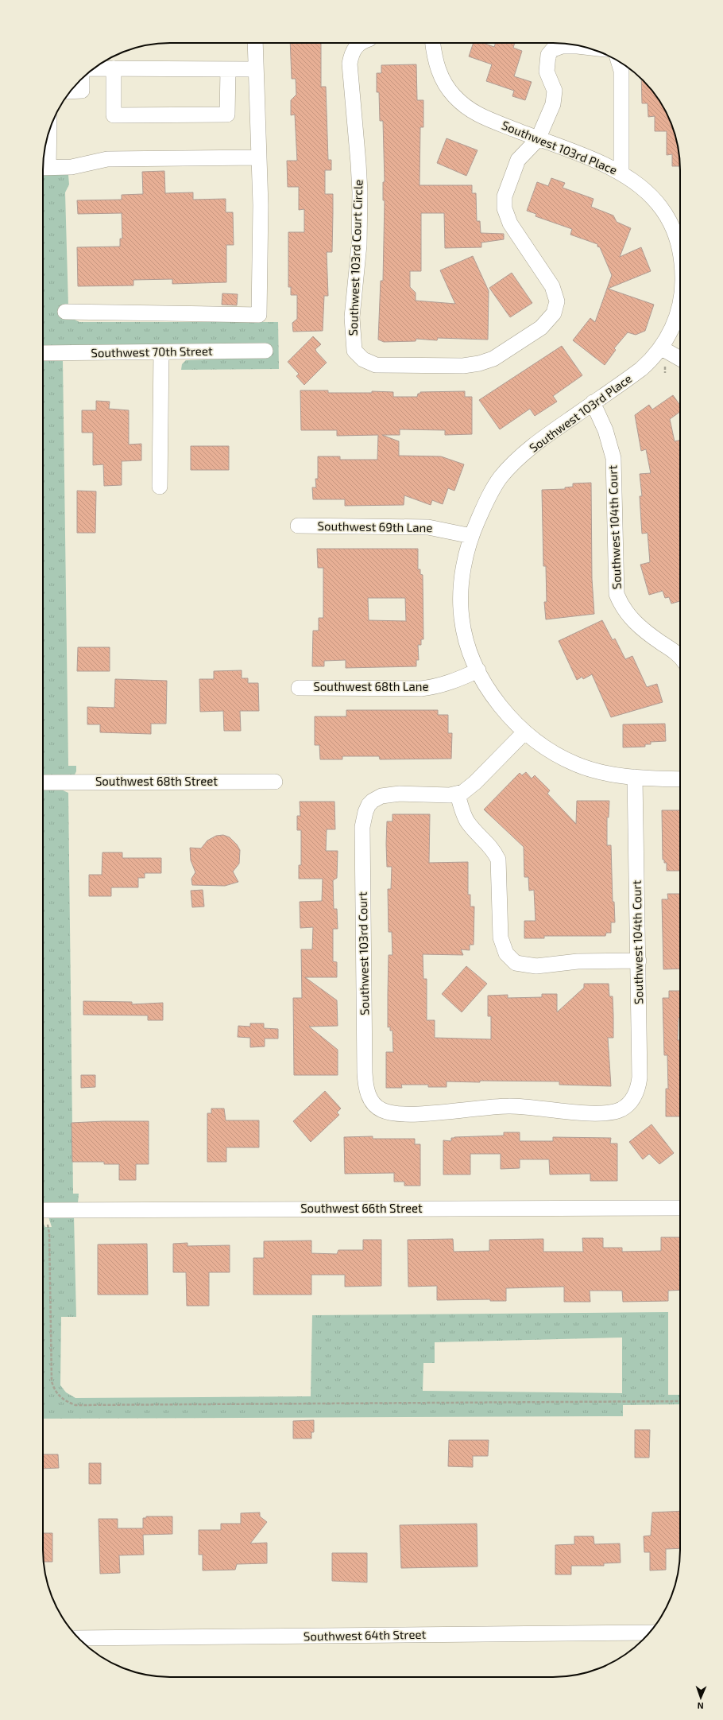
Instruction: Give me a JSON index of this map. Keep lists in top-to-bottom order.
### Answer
{
  "streets": {
    "street": [
      "Southwest 103rd Place",
      "Southwest 103rd Court Circle",
      "Southwest 70th Street",
      "Southwest 69th Lane",
      "Southwest 104th Court",
      "Southwest 68th Lane",
      "Southwest 68th Street",
      "Southwest 103rd Court",
      "Southwest 66th Street",
      "Southwest 64th Street"
    ]
  },
  "crossings": [
    ["Southwest 103rd Place", "Southwest 103rd Court Circle"],
    ["Southwest 103rd Place", "Southwest 69th Lane"],
    ["Southwest 103rd Place", "Southwest 104th Court"],
    ["Southwest 103rd Place", "Southwest 68th Lane"],
    ["Southwest 104th Court", "Southwest 103rd Court"]
  ],
  "north": "bottom"
}
